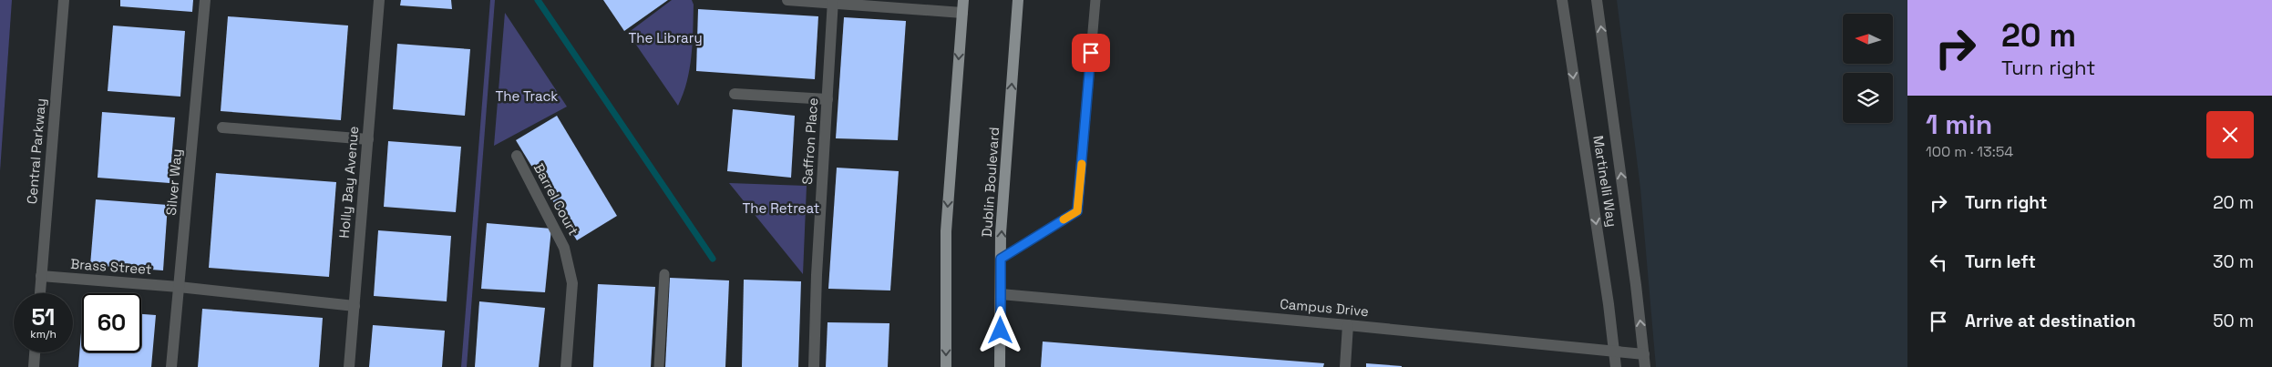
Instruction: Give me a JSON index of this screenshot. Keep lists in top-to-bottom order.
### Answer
{
  "streets": {
    "main road": ["Dublin Boulevard"],
    "street": [
      "Saffron Place",
      "Central Parkway",
      "Martinelli Way",
      "Silver Way",
      "Holly Bay Avenue",
      "Barrel Court",
      "Brass Street",
      "Campus Drive"
    ]
  },
  "crossings": [
    ["Central Parkway", "Brass Street"],
    ["Martinelli Way", "Campus Drive"],
    ["Silver Way", "Brass Street"],
    ["Holly Bay Avenue", "Brass Street"],
    ["Dublin Boulevard", "Campus Drive"]
  ],
  "parks": ["The Library", "The Track", "The Retreat"],
  "north": "left",
  "page": {
    "turn": ["20 m", "Turn right"],
    "heading": ["1 min", "100 m · 13:54"],
    "list": [
      {
        "name": "Turn right",
        "value": "20 m"
      },
      {
        "name": "Turn left",
        "value": "30 m"
      },
      {
        "name": "Arrive at destination",
        "value": "50 m"
      }
    ],
    "speed": "51 km/h",
    "limit": "60"
  }
}
